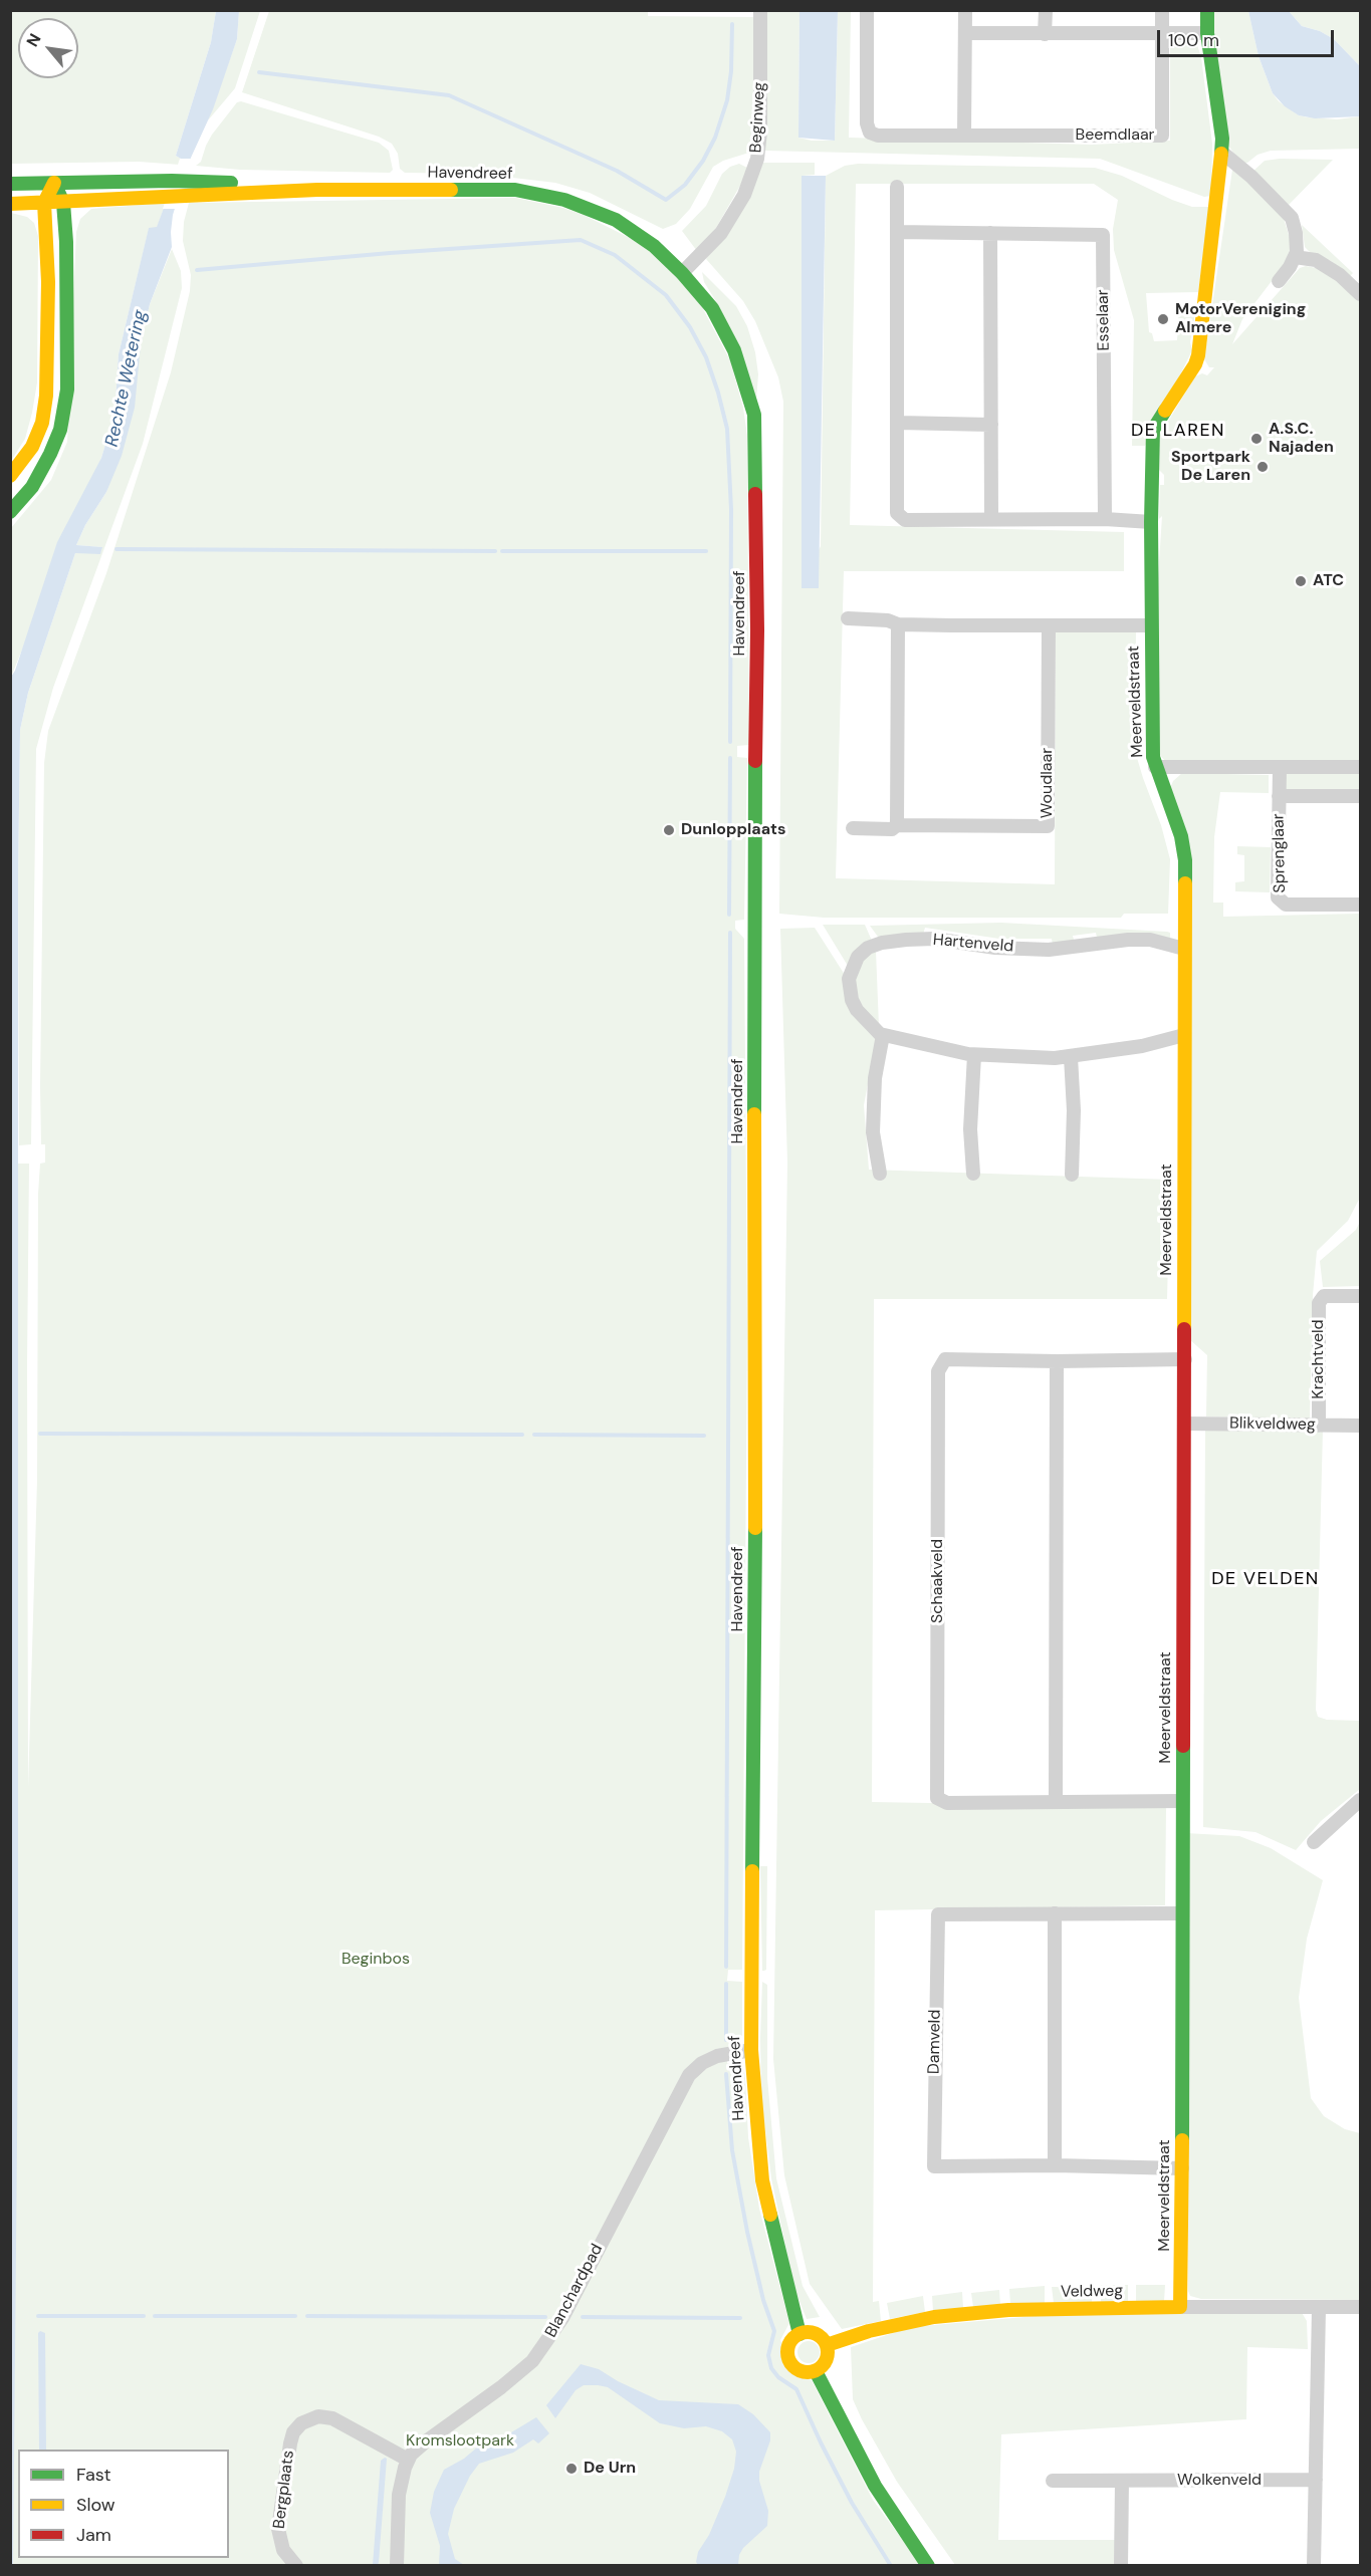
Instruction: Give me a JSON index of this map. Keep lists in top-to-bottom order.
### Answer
{
  "streets": {
    "main road": ["Havendreef", "Meerveldstraat", "Veldweg"],
    "street": [
      "Beginweg",
      "Beemdlaar",
      "Esselaar",
      "Woudlaar",
      "Sprenglaar",
      "Hartenveld",
      "Krachtveld",
      "Blikveldweg",
      "Schaakveld",
      "Damveld",
      "Blanchardpad",
      "Wolkenveld",
      "Bergplaats"
    ]
  },
  "crossings": [
    ["Beginweg", "Havendreef"],
    ["Havendreef", "Blanchardpad"],
    ["Havendreef", "Veldweg"],
    ["Meerveldstraat", "Hartenveld"],
    ["Meerveldstraat", "Blikveldweg"],
    ["Meerveldstraat", "Schaakveld"],
    ["Meerveldstraat", "Damveld"],
    ["Meerveldstraat", "Veldweg"],
    ["Krachtveld", "Blikveldweg"],
    ["Blanchardpad", "Bergplaats"]
  ],
  "districts": ["DE LAREN", "DE VELDEN"],
  "water": ["Rechte Wetering"],
  "parks": ["Beginbos", "Kromslootpark"],
  "places": [
    "MotorVereniging Almere",
    "A.S.C. Najaden",
    "Sportpark De Laren",
    "ATC",
    "Dunlopplaats",
    "De Urn"
  ],
  "legend": ["Fast", "Slow", "Jam"],
  "scale_bar": "100 m",
  "north": "top left"
}
